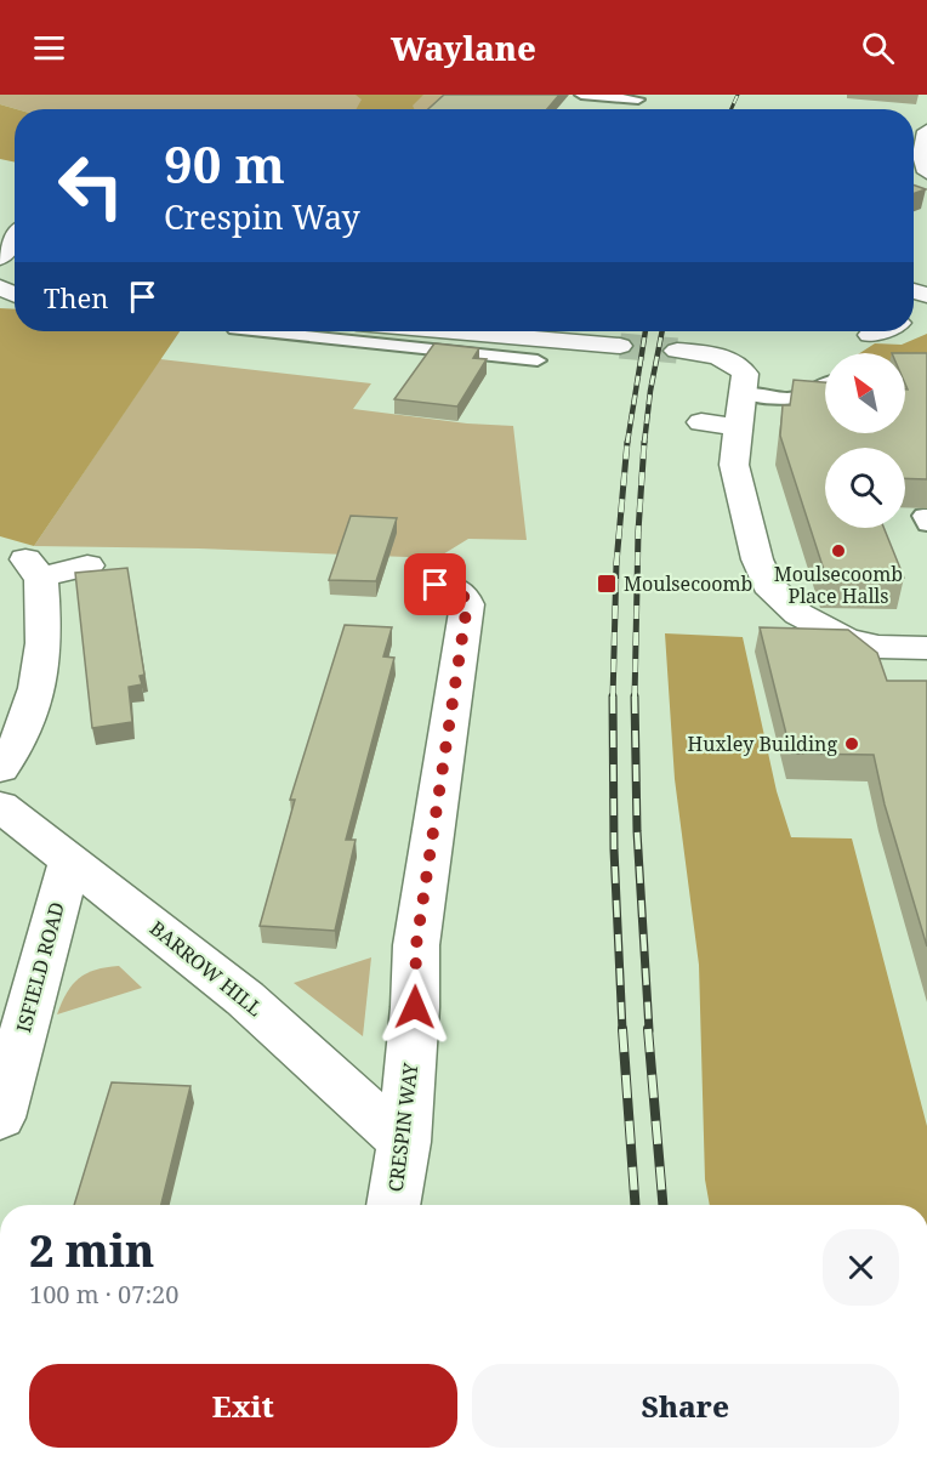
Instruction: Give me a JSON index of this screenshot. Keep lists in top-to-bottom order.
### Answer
{
  "streets": {
    "street": ["ISFIELD ROAD", "BARROW HILL", "CRESPIN WAY"]
  },
  "crossings": [
    ["ISFIELD ROAD", "BARROW HILL"],
    ["BARROW HILL", "CRESPIN WAY"]
  ],
  "places": {
    "other": ["Moulsecoomb Place Halls", "Huxley Building"],
    "transit": ["Moulsecoomb"]
  },
  "north": "top left",
  "page": {
    "header": "Waylane",
    "turn": ["90 m", "Crespin Way"],
    "then": "Then",
    "heading": ["2 min", "100 m · 07:20"],
    "buttons": ["Exit", "Share"]
  }
}
